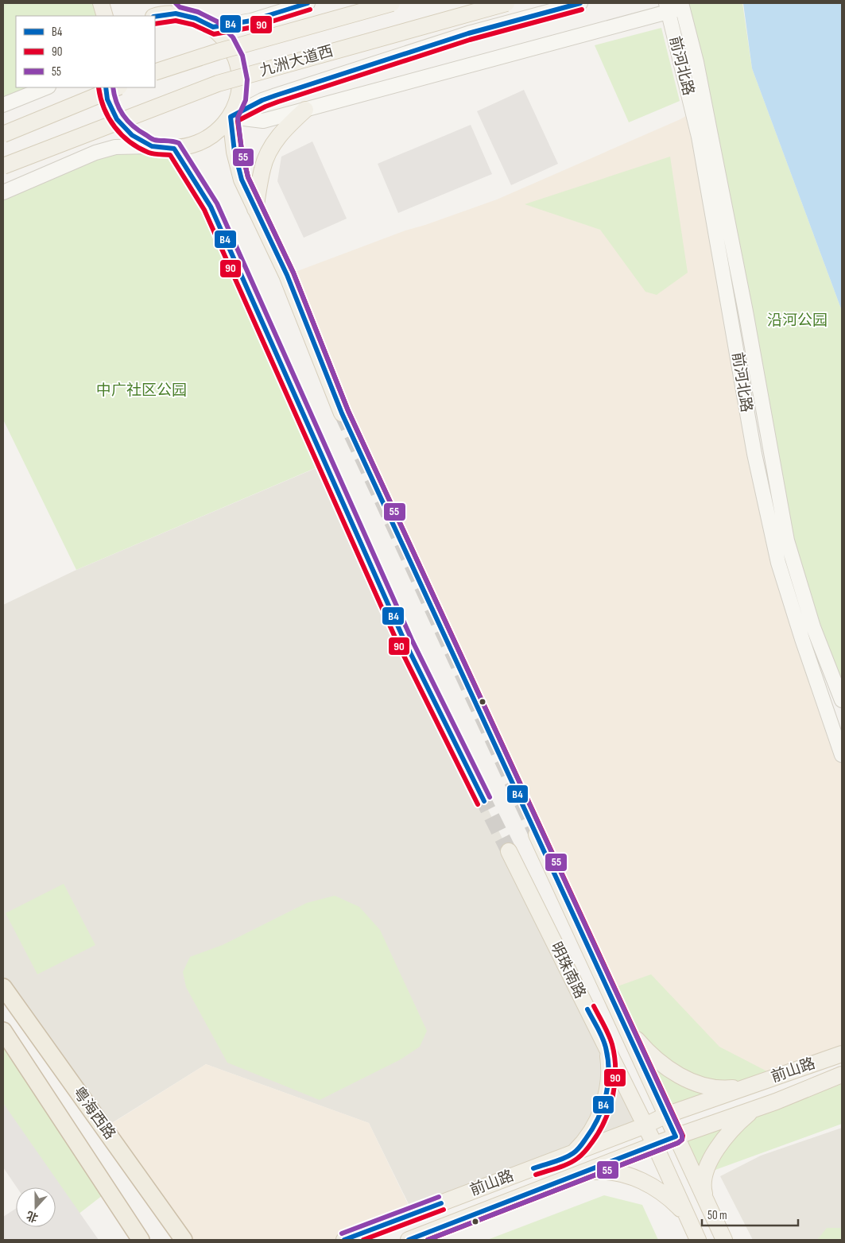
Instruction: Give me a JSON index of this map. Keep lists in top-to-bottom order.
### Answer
{
  "streets": {
    "highway": ["粤海西路"],
    "main road": [
      "九洲大道西",
      "前河北路",
      "明珠南路",
      "前山路"
    ]
  },
  "crossings": [
    ["明珠南路", "前山路"]
  ],
  "parks": ["沿河公园", "中广社区公园"],
  "lines": ["transit line B4", "transit line 55", "transit line 90"],
  "legend": ["B4", "90", "55"],
  "scale_bar": "50 m",
  "north": "bottom"
}
